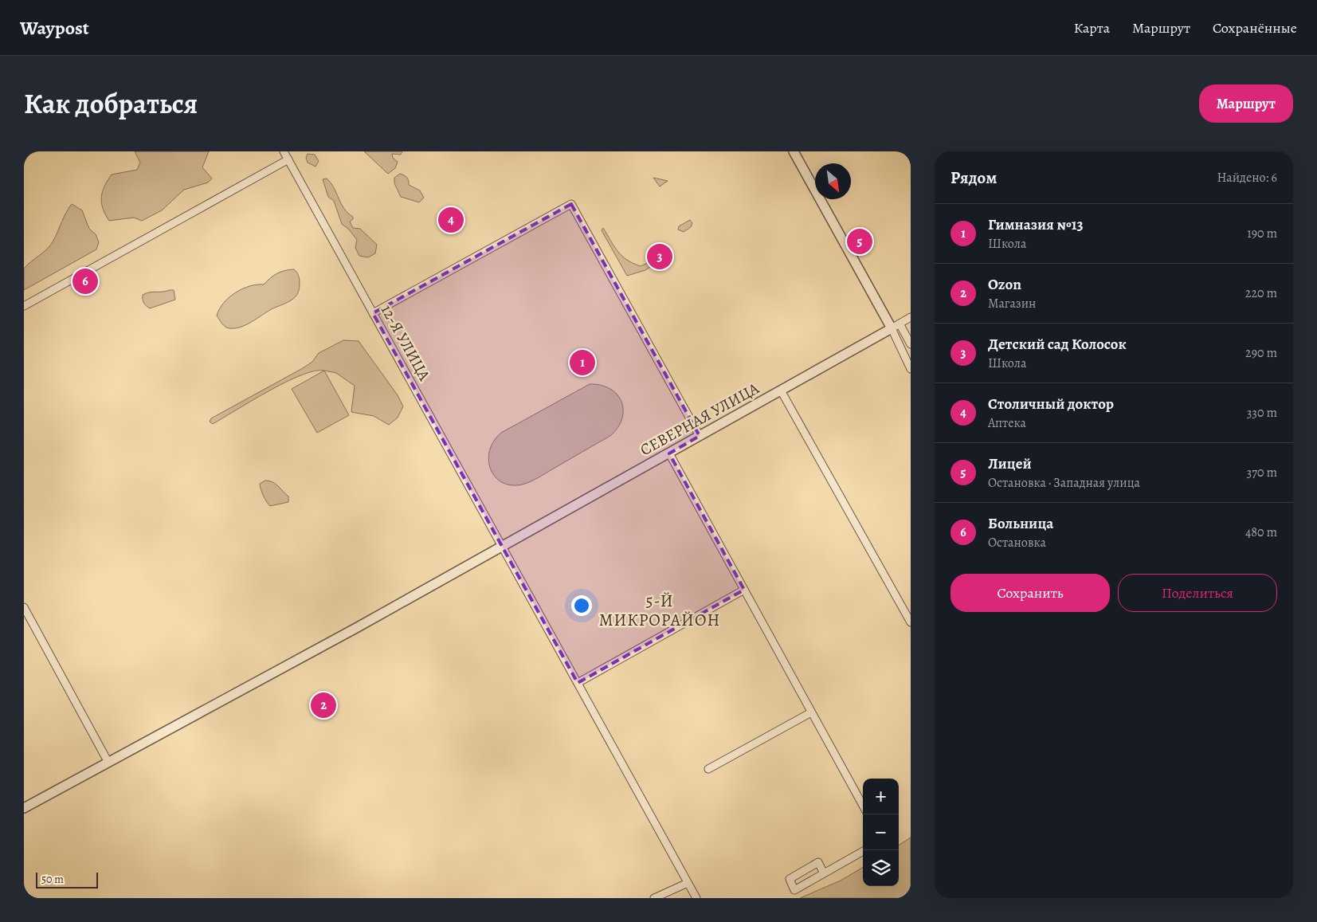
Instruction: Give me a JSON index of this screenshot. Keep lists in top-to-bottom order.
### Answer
{
  "streets": {
    "street": ["12-Я УЛИЦА", "СЕВЕРНАЯ УЛИЦА"]
  },
  "crossings": [
    ["12-Я УЛИЦА", "СЕВЕРНАЯ УЛИЦА"]
  ],
  "districts": ["5-Й МИКРОРАЙОН"],
  "scale_bar": "50 m",
  "north": "bottom right",
  "page": {
    "header": "Waypost",
    "nav": ["Карта", "Маршрут", "Сохранённые"],
    "title": "Как добраться",
    "buttons": [
      "Маршрут",
      ["Сохранить", "Поделиться"]
    ],
    "heading": ["Рядом", "Найдено: 6"],
    "list": [
      {
        "mark": "1",
        "name": "Гимназия №13",
        "note": "Школа",
        "value": "190 m"
      },
      {
        "mark": "2",
        "name": "Ozon",
        "note": "Магазин",
        "value": "220 m"
      },
      {
        "mark": "3",
        "name": "Детский сад Колосок",
        "note": "Школа",
        "value": "290 m"
      },
      {
        "mark": "4",
        "name": "Столичный доктор",
        "note": "Аптека",
        "value": "330 m"
      },
      {
        "mark": "5",
        "name": "Лицей",
        "note": "Остановка · Западная улица",
        "value": "370 m"
      },
      {
        "mark": "6",
        "name": "Больница",
        "note": "Остановка",
        "value": "480 m"
      }
    ],
    "pins": [
      "4",
      "5",
      "3",
      "6",
      "1",
      "2"
    ],
    "map_buttons": ["+", "−"],
    "scale": "50 m"
  }
}
